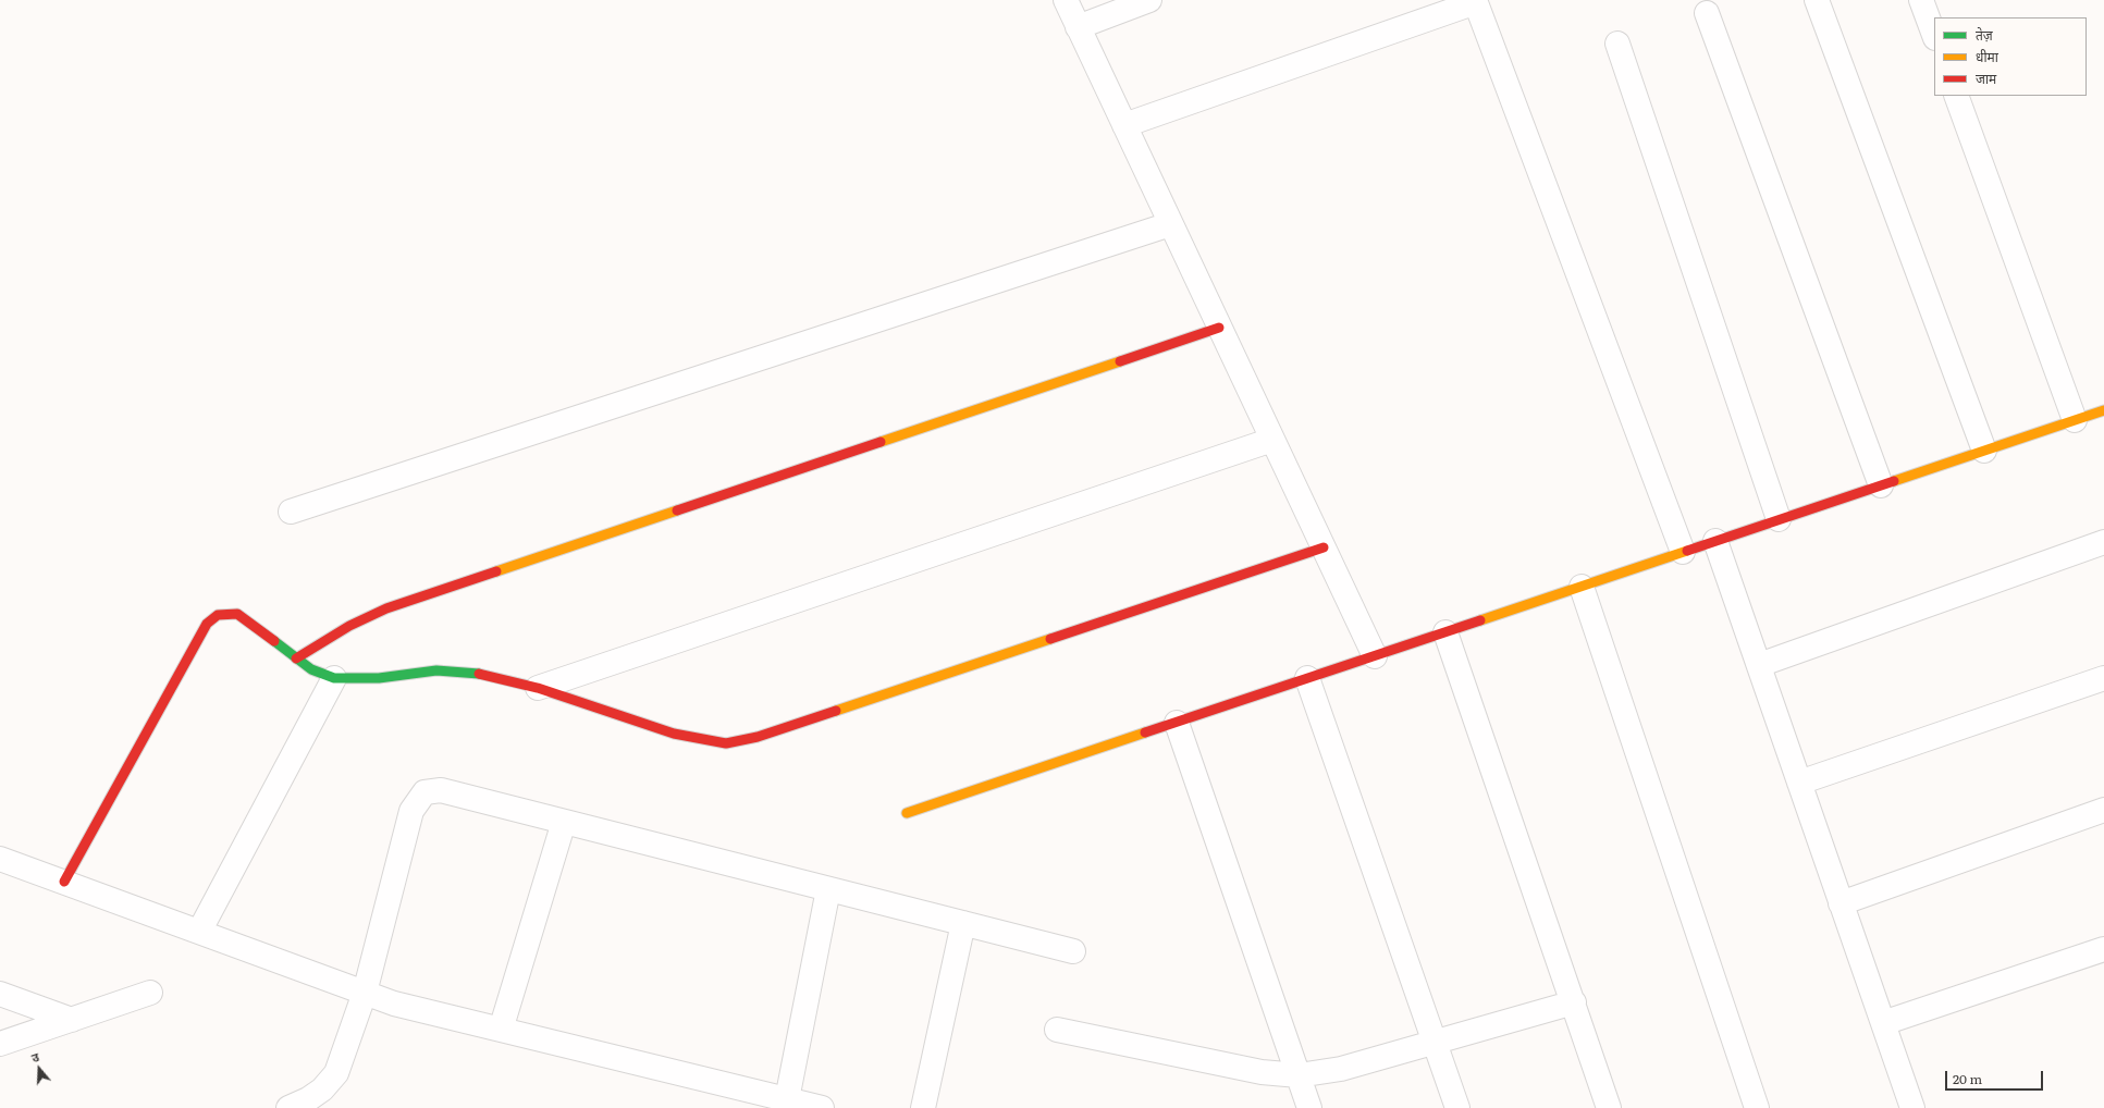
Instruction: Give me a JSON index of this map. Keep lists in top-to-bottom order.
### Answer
{
  "legend": ["तेज़", "धीमा", "जाम"],
  "scale_bar": "20 m",
  "north": "top"
}
